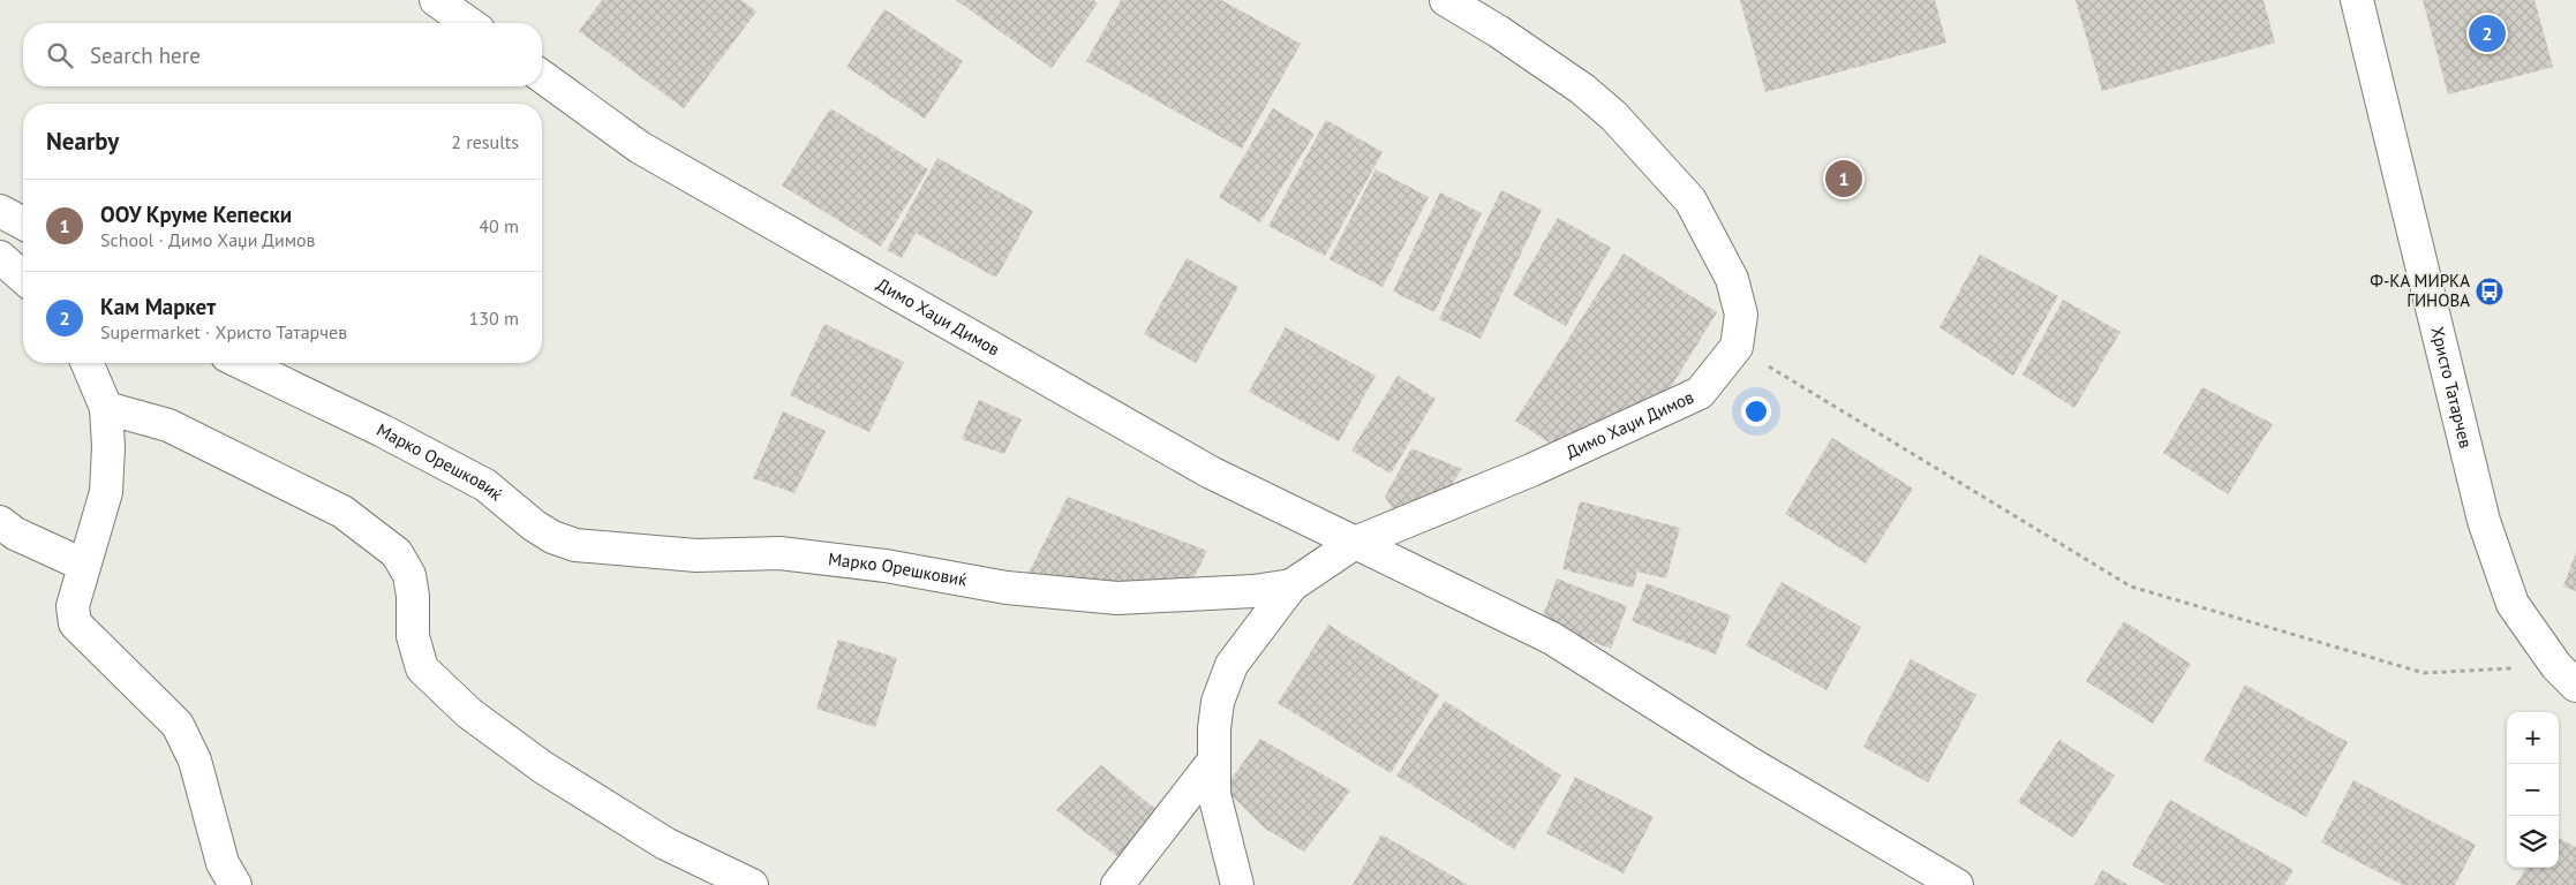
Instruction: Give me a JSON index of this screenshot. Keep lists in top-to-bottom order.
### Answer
{
  "streets": {
    "street": ["Димо Хаџи Димов", "Христо Татарчев", "Марко Орешковиќ"]
  },
  "places": {
    "bus stop": ["Ф-КА МИРКА ГИНОВА"]
  },
  "page": {
    "pins": ["2", "1"],
    "search": "Search here",
    "heading": ["Nearby", "2 results"],
    "list": [
      {
        "mark": "1",
        "name": "ООУ Круме Кепески",
        "note": "School · Димо Хаџи Димов",
        "value": "40 m"
      },
      {
        "mark": "2",
        "name": "Кам Маркет",
        "note": "Supermarket · Христо Татарчев",
        "value": "130 m"
      }
    ],
    "map_buttons": ["+", "−"]
  }
}
